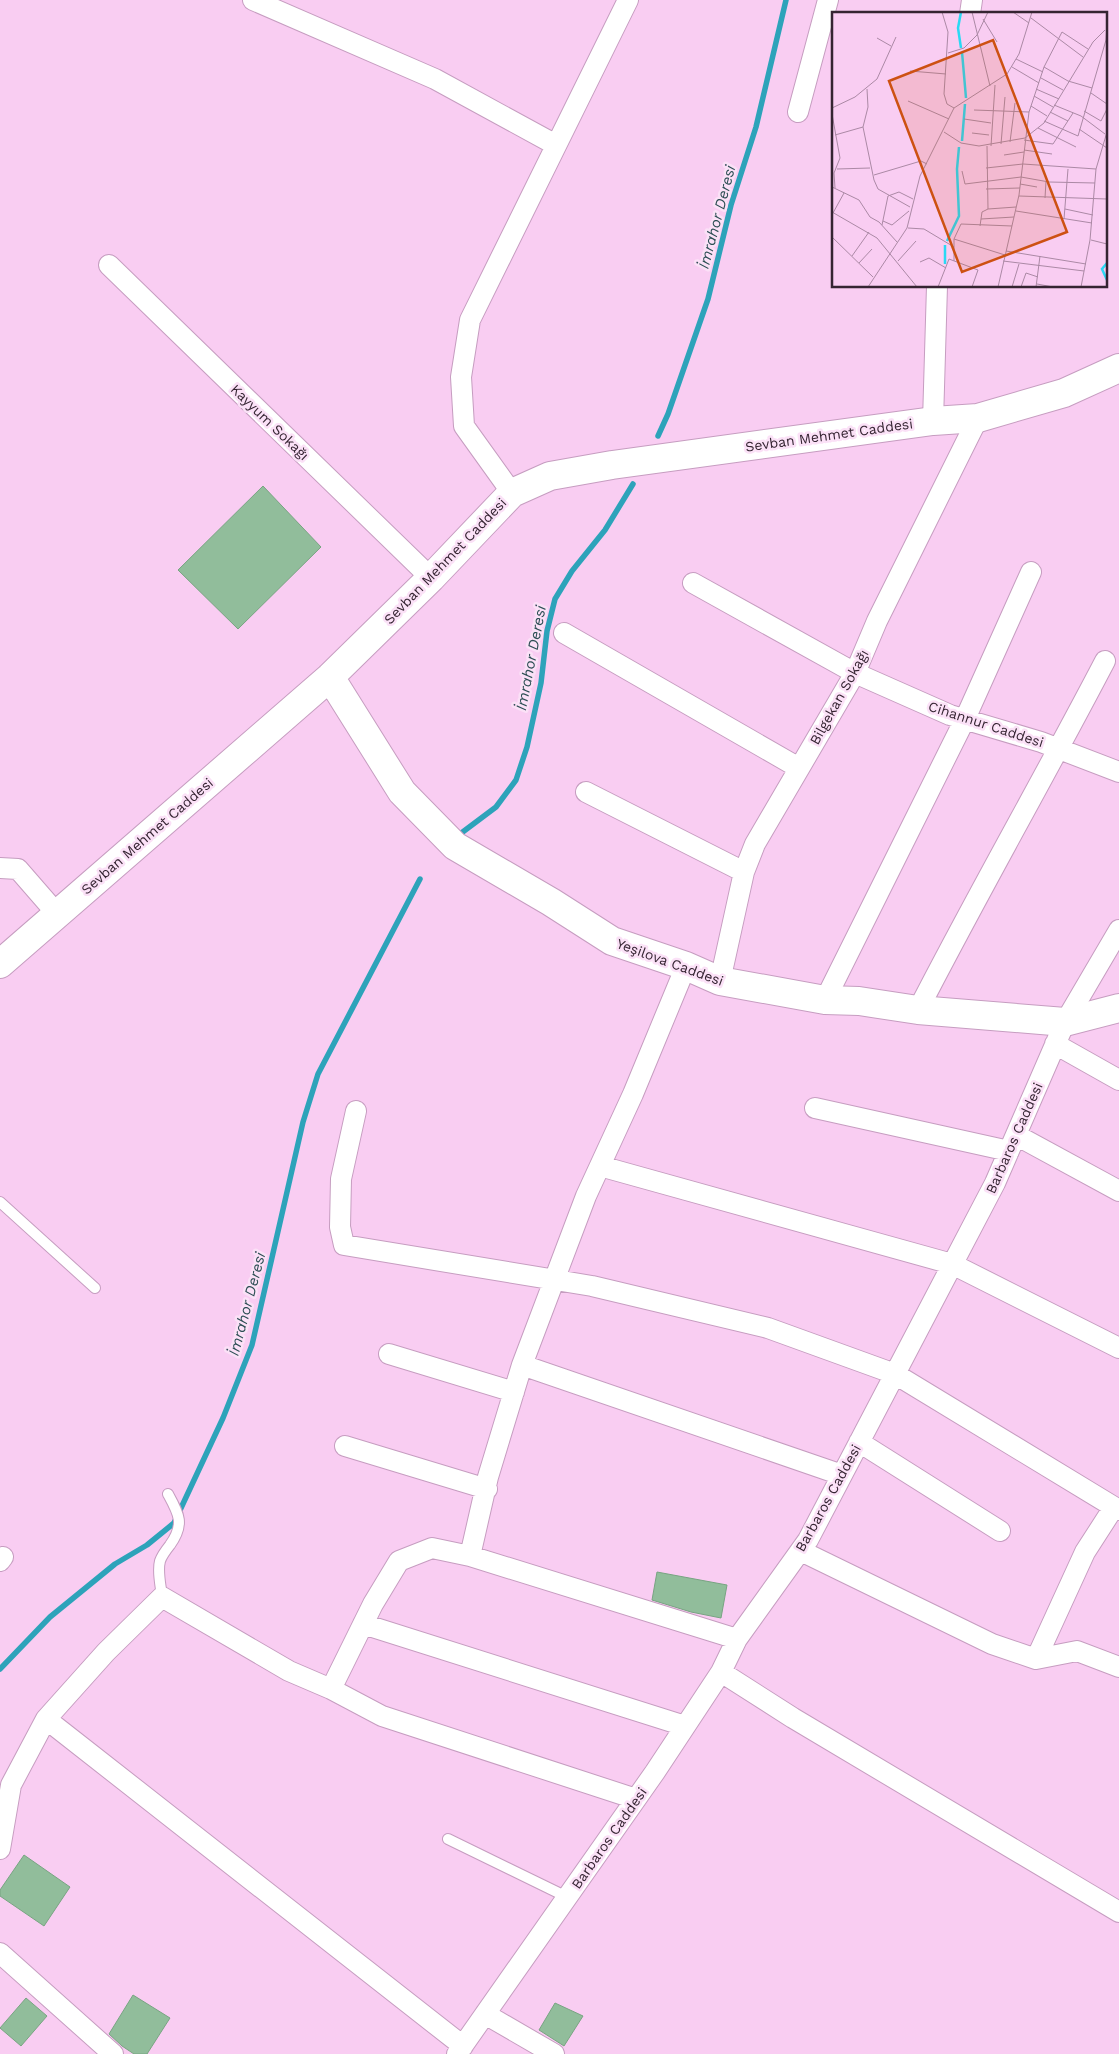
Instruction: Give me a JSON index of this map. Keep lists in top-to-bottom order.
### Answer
{
  "streets": {
    "main road": ["Sevban Mehmet Caddesi", "Yeşilova Caddesi"],
    "street": [
      "Kayyum Sokağı",
      "Bilgekan Sokağı",
      "Cihannur Caddesi",
      "Barbaros Caddesi"
    ]
  },
  "crossings": [
    ["Kayyum Sokağı", "Sevban Mehmet Caddesi"],
    ["Sevban Mehmet Caddesi", "Bilgekan Sokağı"],
    ["Sevban Mehmet Caddesi", "Yeşilova Caddesi"],
    ["Bilgekan Sokağı", "Cihannur Caddesi"],
    ["Bilgekan Sokağı", "Yeşilova Caddesi"],
    ["Yeşilova Caddesi", "Barbaros Caddesi"]
  ],
  "water": ["İmrahor Deresi"]
}
